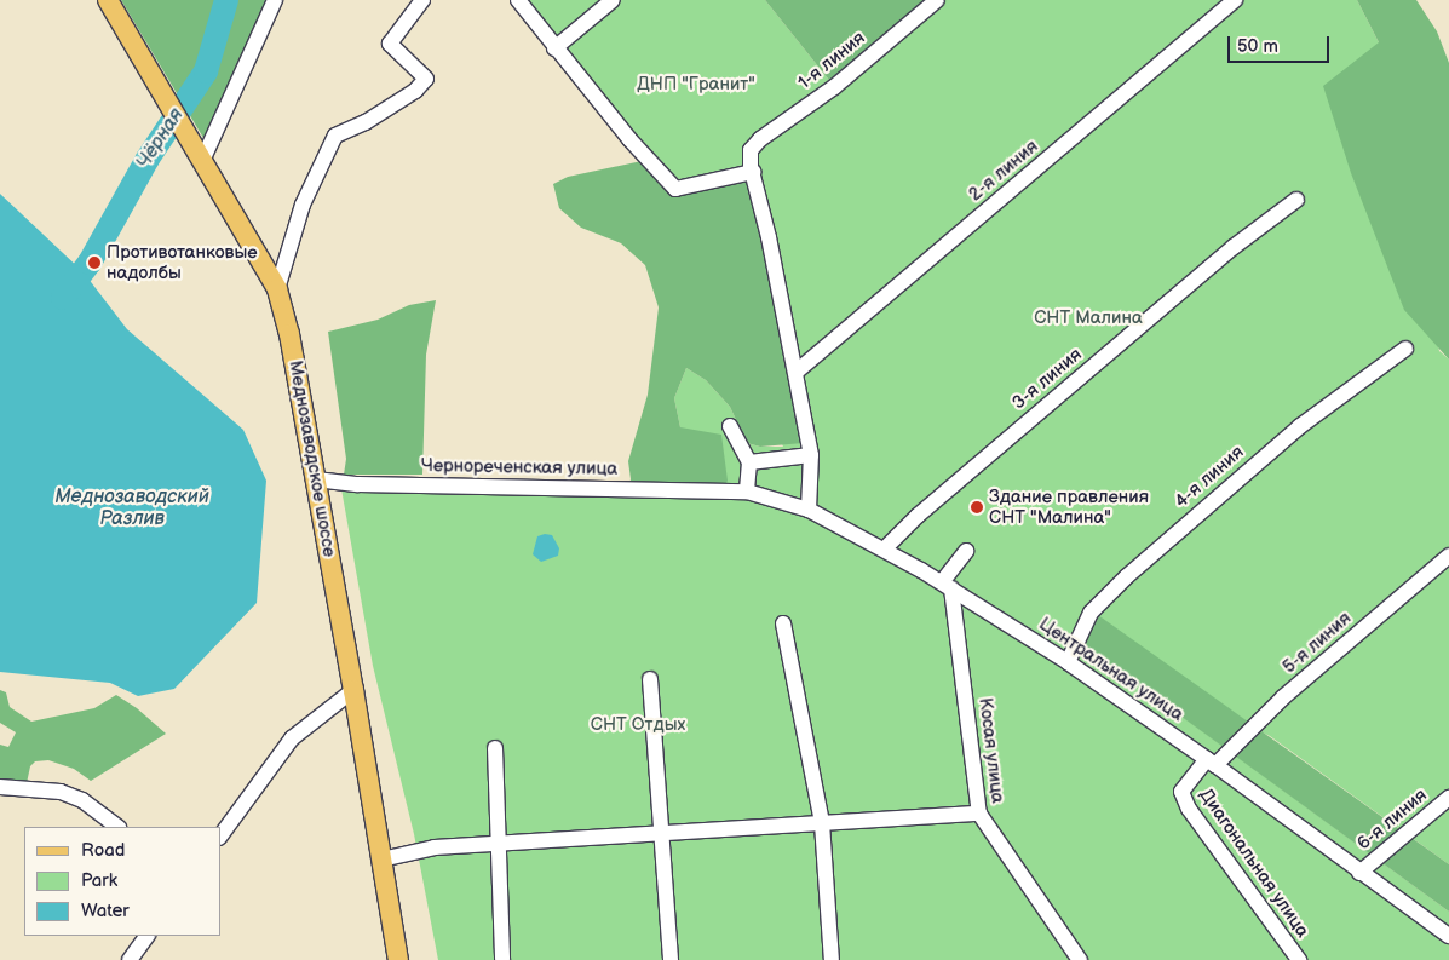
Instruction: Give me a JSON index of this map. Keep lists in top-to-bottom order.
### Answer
{
  "streets": {
    "main road": ["Меднозаводское шоссе"],
    "street": [
      "1-я линия",
      "2-я линия",
      "3-я линия",
      "Чернореченская улица",
      "4-я линия",
      "5-я линия",
      "Центральная улица",
      "Косая улица",
      "6-я линия",
      "Диагональная улица"
    ]
  },
  "crossings": [
    ["3-я линия", "Центральная улица"],
    ["Меднозаводское шоссе", "Чернореченская улица"],
    ["Чернореченская улица", "Центральная улица"],
    ["4-я линия", "Центральная улица"],
    ["5-я линия", "Центральная улица"],
    ["5-я линия", "Диагональная улица"],
    ["Центральная улица", "Косая улица"],
    ["Центральная улица", "6-я линия"],
    ["Центральная улица", "Диагональная улица"]
  ],
  "water": ["Чёрная", "Меднозаводский Разлив"],
  "parks": ["ДНП \"Гранит\"", "СНТ Малина", "СНТ Отдых"],
  "places": ["Противотанковые надолбы", "Здание правления СНТ \"Малина\""],
  "legend": ["Road", "Park", "Water"],
  "scale_bar": "50 m"
}
